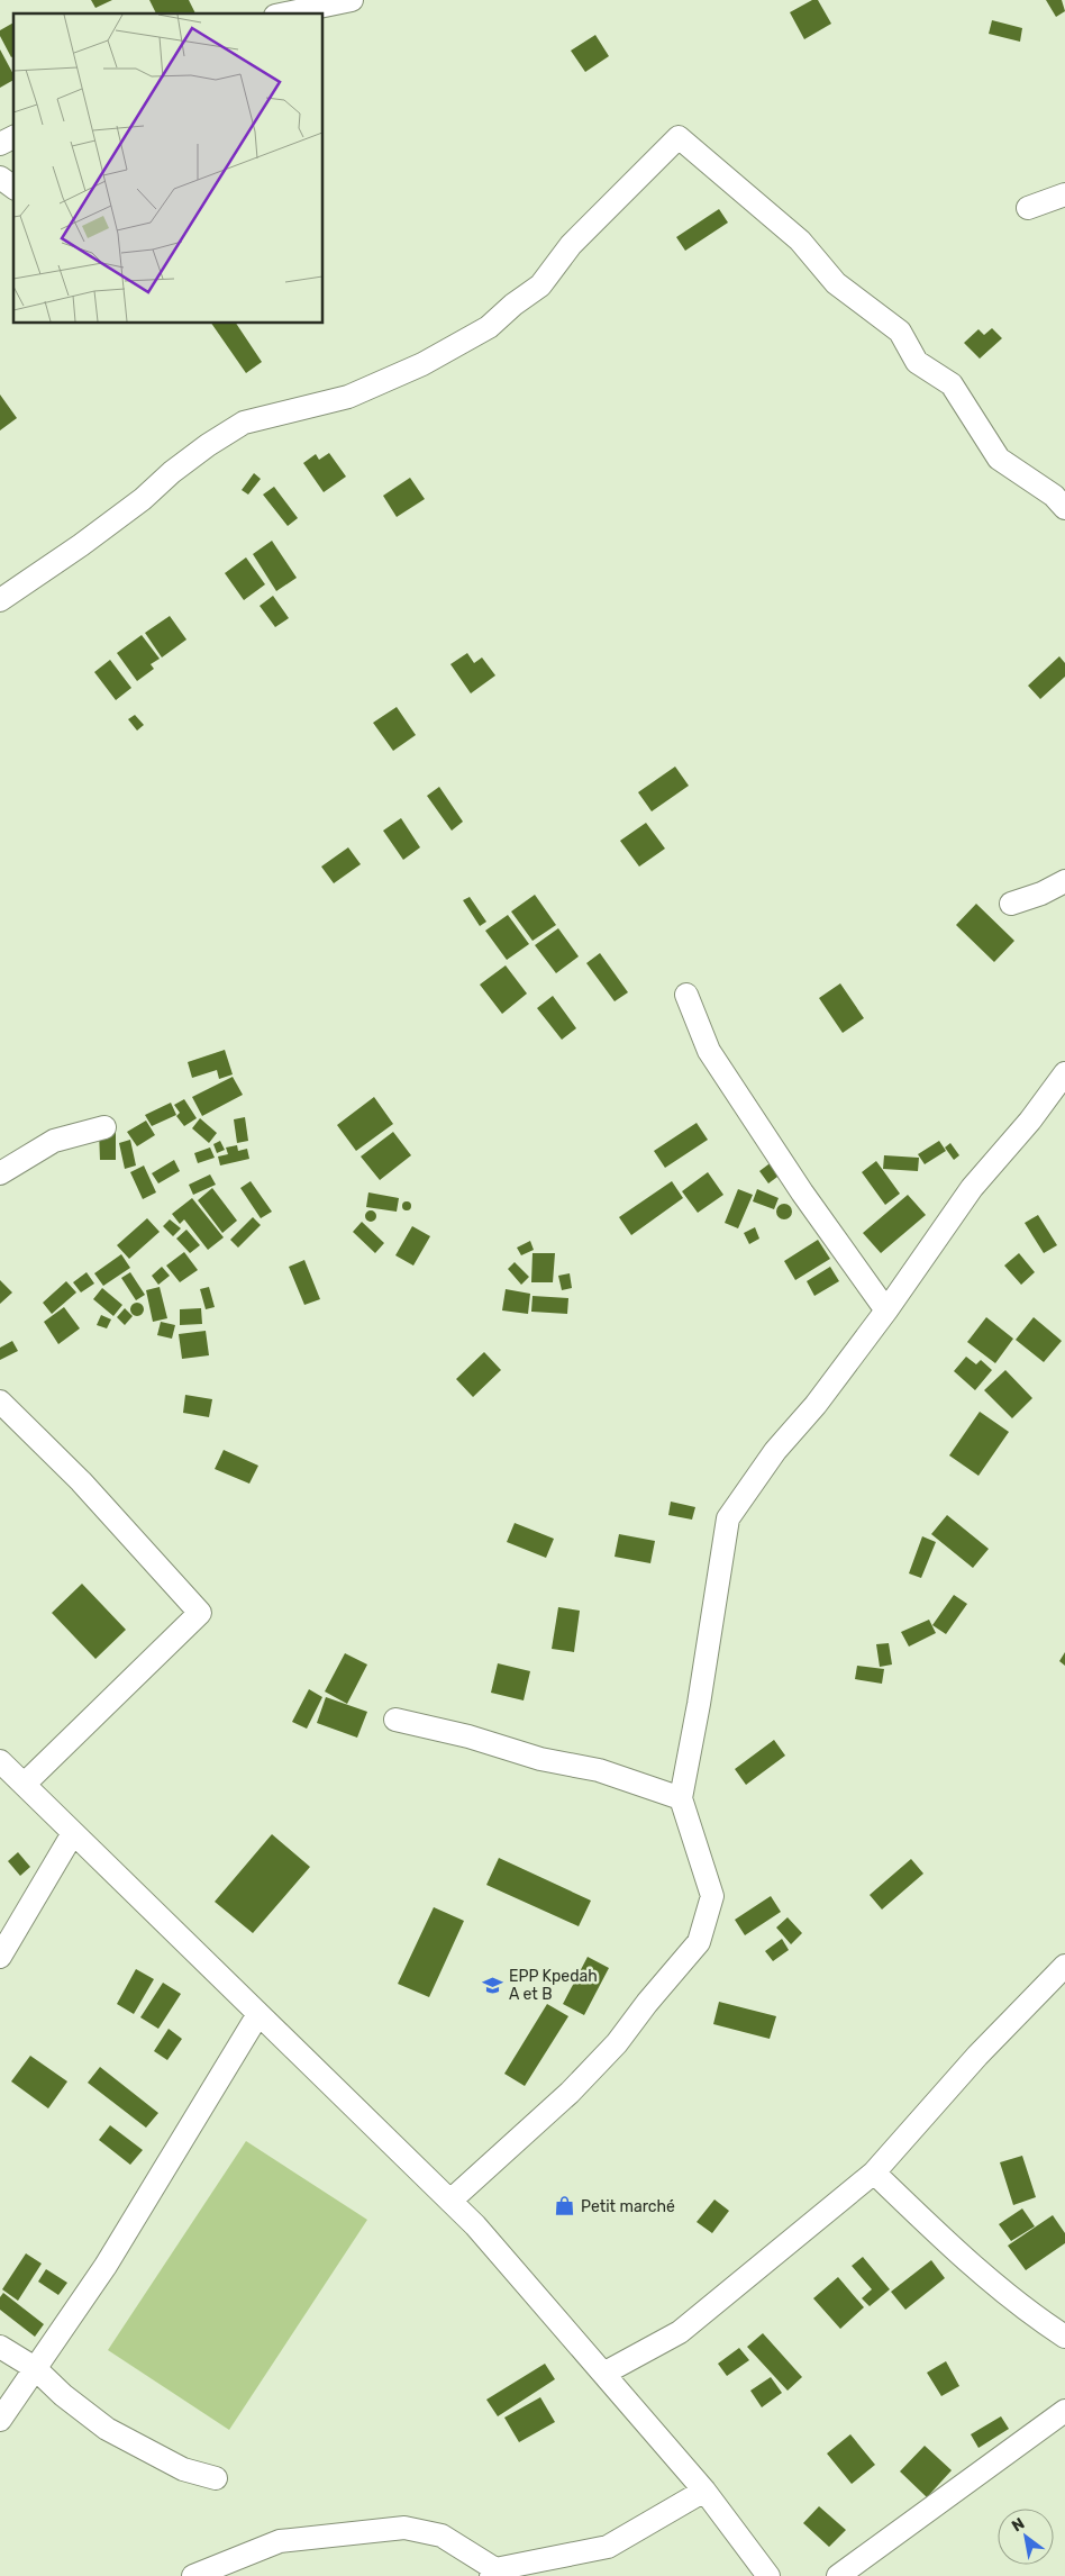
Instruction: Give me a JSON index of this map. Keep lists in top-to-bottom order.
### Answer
{
  "places": {
    "school or university": ["EPP Kpedah A et B"],
    "shop": ["Petit marché"]
  },
  "north": "top left"
}
